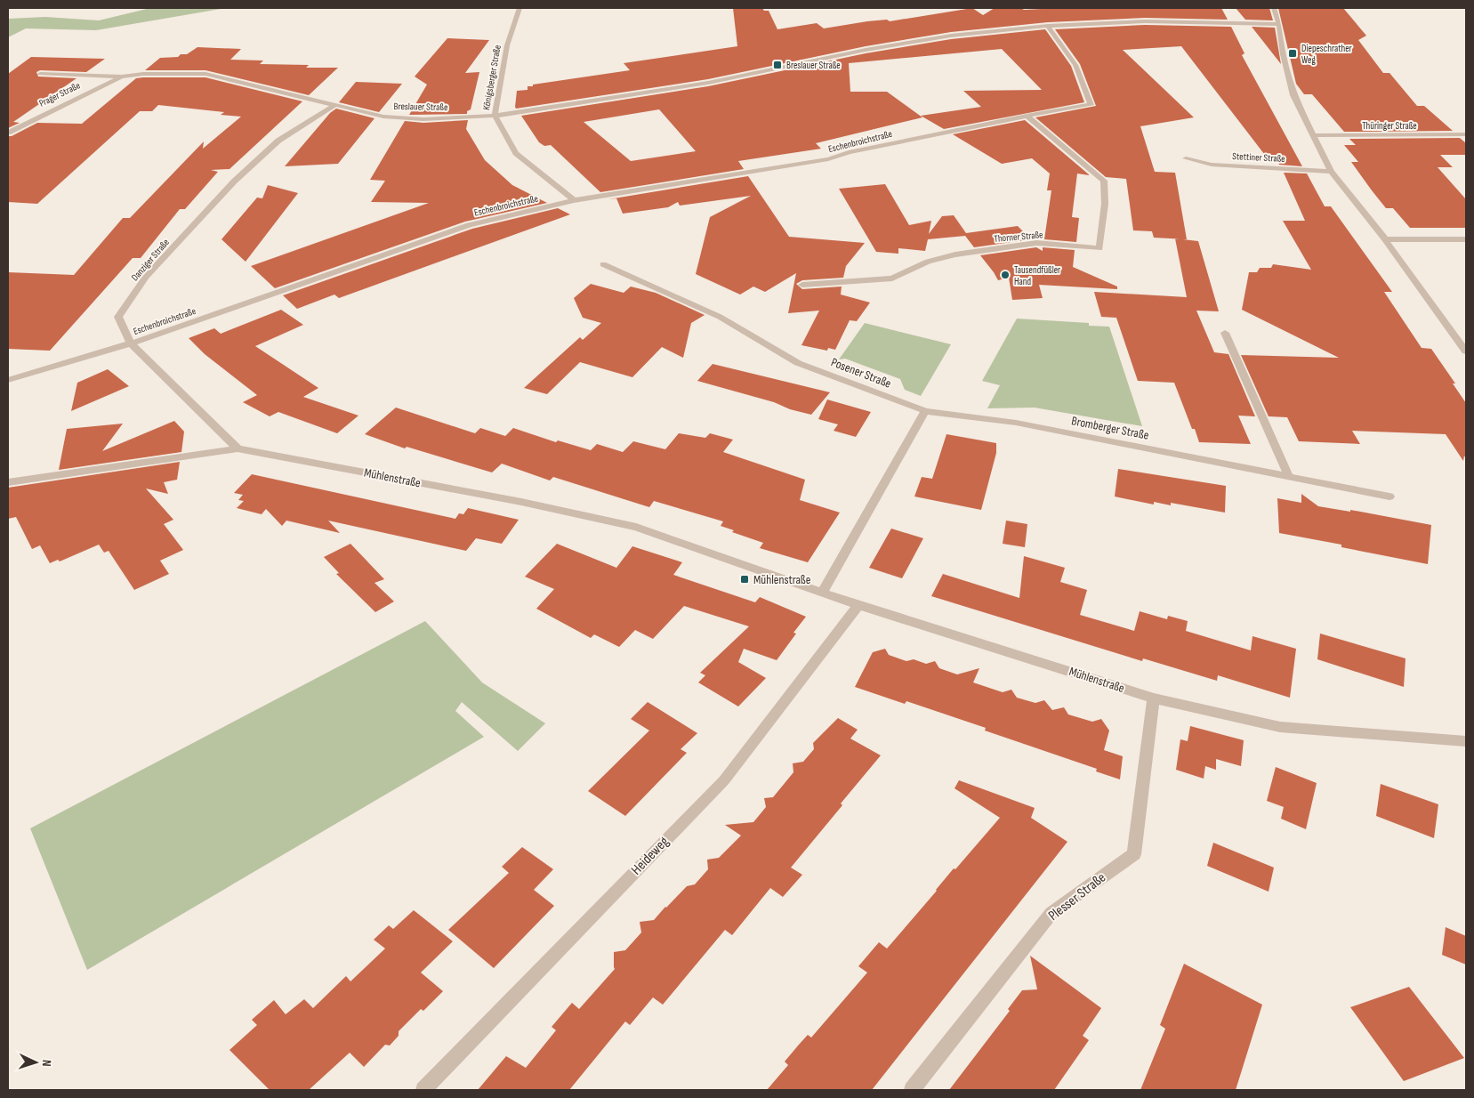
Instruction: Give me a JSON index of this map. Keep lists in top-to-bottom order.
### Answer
{
  "streets": {
    "street": [
      "Königsberger Straße",
      "Prager Straße",
      "Breslauer Straße",
      "Thüringer Straße",
      "Eschenbroichstraße",
      "Stettiner Straße",
      "Thorner Straße",
      "Danziger Straße",
      "Posener Straße",
      "Bromberger Straße",
      "Mühlenstraße",
      "Heideweg",
      "Plesser Straße"
    ]
  },
  "crossings": [
    ["Königsberger Straße", "Breslauer Straße"],
    ["Königsberger Straße", "Eschenbroichstraße"],
    ["Prager Straße", "Breslauer Straße"],
    ["Breslauer Straße", "Eschenbroichstraße"],
    ["Breslauer Straße", "Danziger Straße"],
    ["Eschenbroichstraße", "Thorner Straße"],
    ["Eschenbroichstraße", "Danziger Straße"],
    ["Danziger Straße", "Mühlenstraße"],
    ["Posener Straße", "Bromberger Straße"],
    ["Mühlenstraße", "Heideweg"],
    ["Mühlenstraße", "Plesser Straße"]
  ],
  "places": {
    "transit": ["Diepeschrather Weg", "Breslauer Straße", "Mühlenstraße"],
    "other": ["Tausendfüßler Hand"]
  },
  "north": "right"
}
